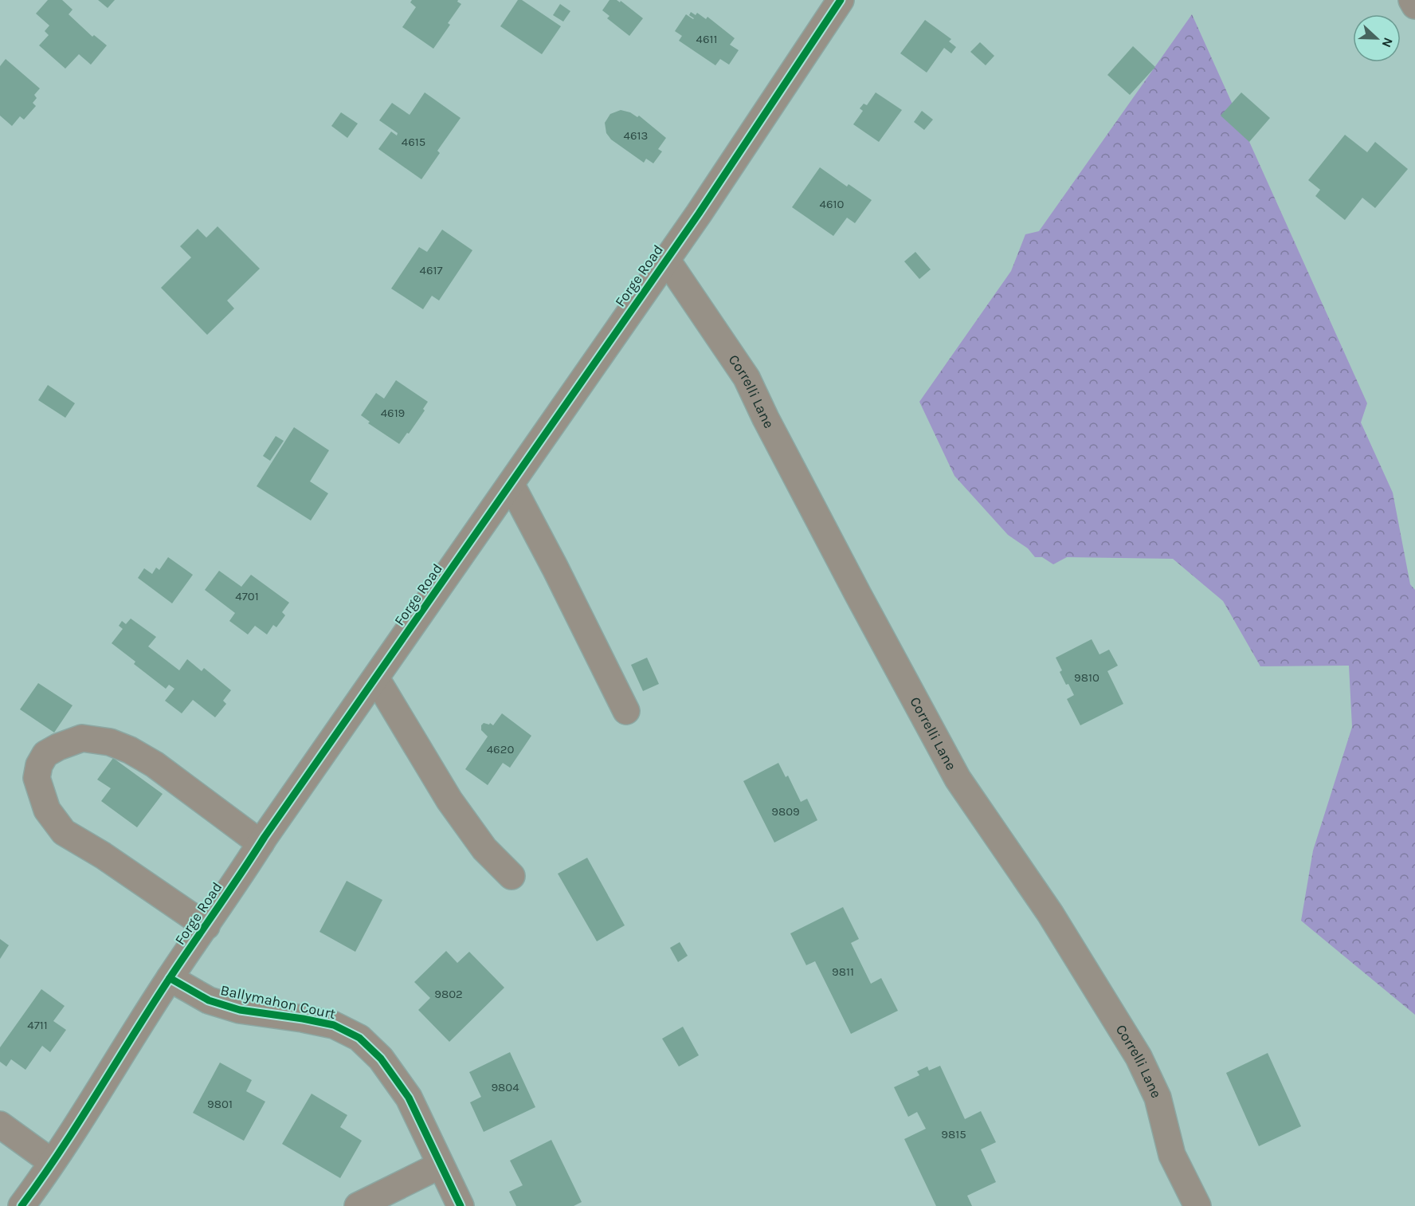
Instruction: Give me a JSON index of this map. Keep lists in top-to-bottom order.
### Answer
{
  "streets": {
    "street": ["Forge Road", "Correlli Lane", "Ballymahon Court"]
  },
  "crossings": [
    ["Forge Road", "Correlli Lane"],
    ["Forge Road", "Ballymahon Court"]
  ],
  "house_numbers": [
    "4611",
    "4613",
    "4615",
    "4610",
    "4617",
    "4619",
    "4701",
    "9810",
    "4620",
    "9809",
    "9811",
    "9802",
    "4711",
    "9804",
    "9801",
    "9815"
  ],
  "north": "right"
}
